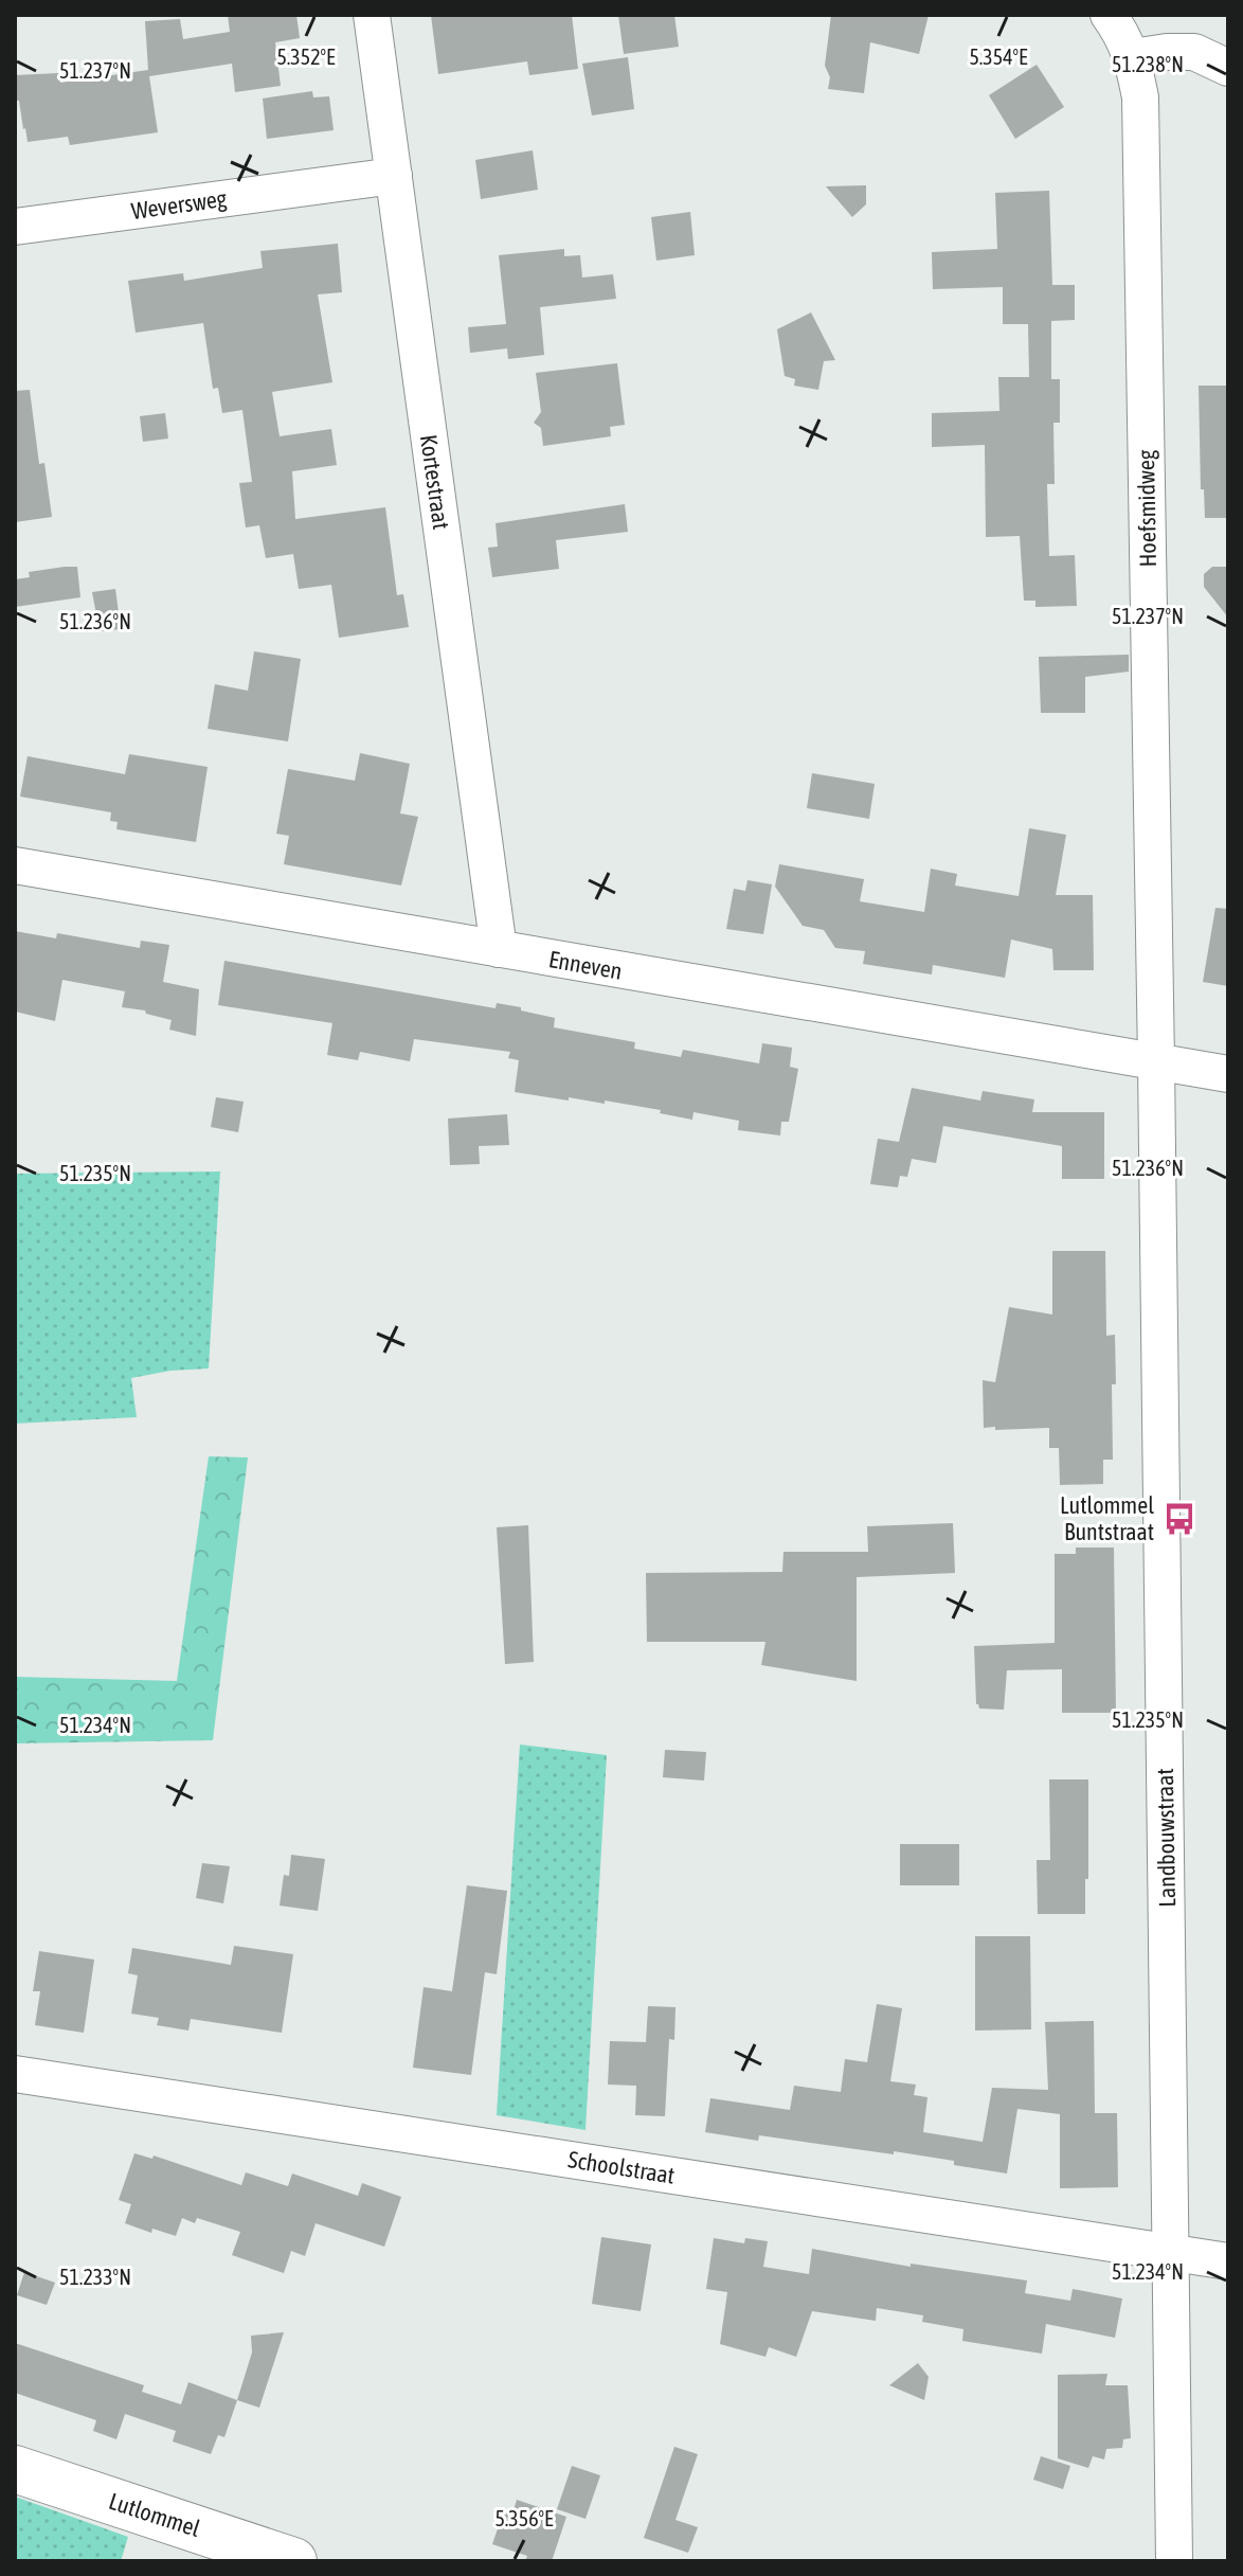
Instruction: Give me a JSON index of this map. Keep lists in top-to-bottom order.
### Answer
{
  "streets": {
    "main road": ["Lutlommel"],
    "street": [
      "Weversweg",
      "Kortestraat",
      "Hoefsmidweg",
      "Enneven",
      "Landbouwstraat",
      "Schoolstraat"
    ]
  },
  "crossings": [
    ["Weversweg", "Kortestraat"],
    ["Kortestraat", "Enneven"],
    ["Hoefsmidweg", "Enneven"],
    ["Hoefsmidweg", "Landbouwstraat"],
    ["Enneven", "Landbouwstraat"],
    ["Landbouwstraat", "Schoolstraat"]
  ],
  "places": {
    "bus stop": ["Lutlommel Buntstraat"]
  },
  "coordinates": [
    "5.352°E",
    "5.354°E",
    "51.238°N",
    "51.237°N",
    "51.236°N",
    "51.235°N",
    "51.234°N",
    "51.233°N",
    "5.356°E"
  ]
}
